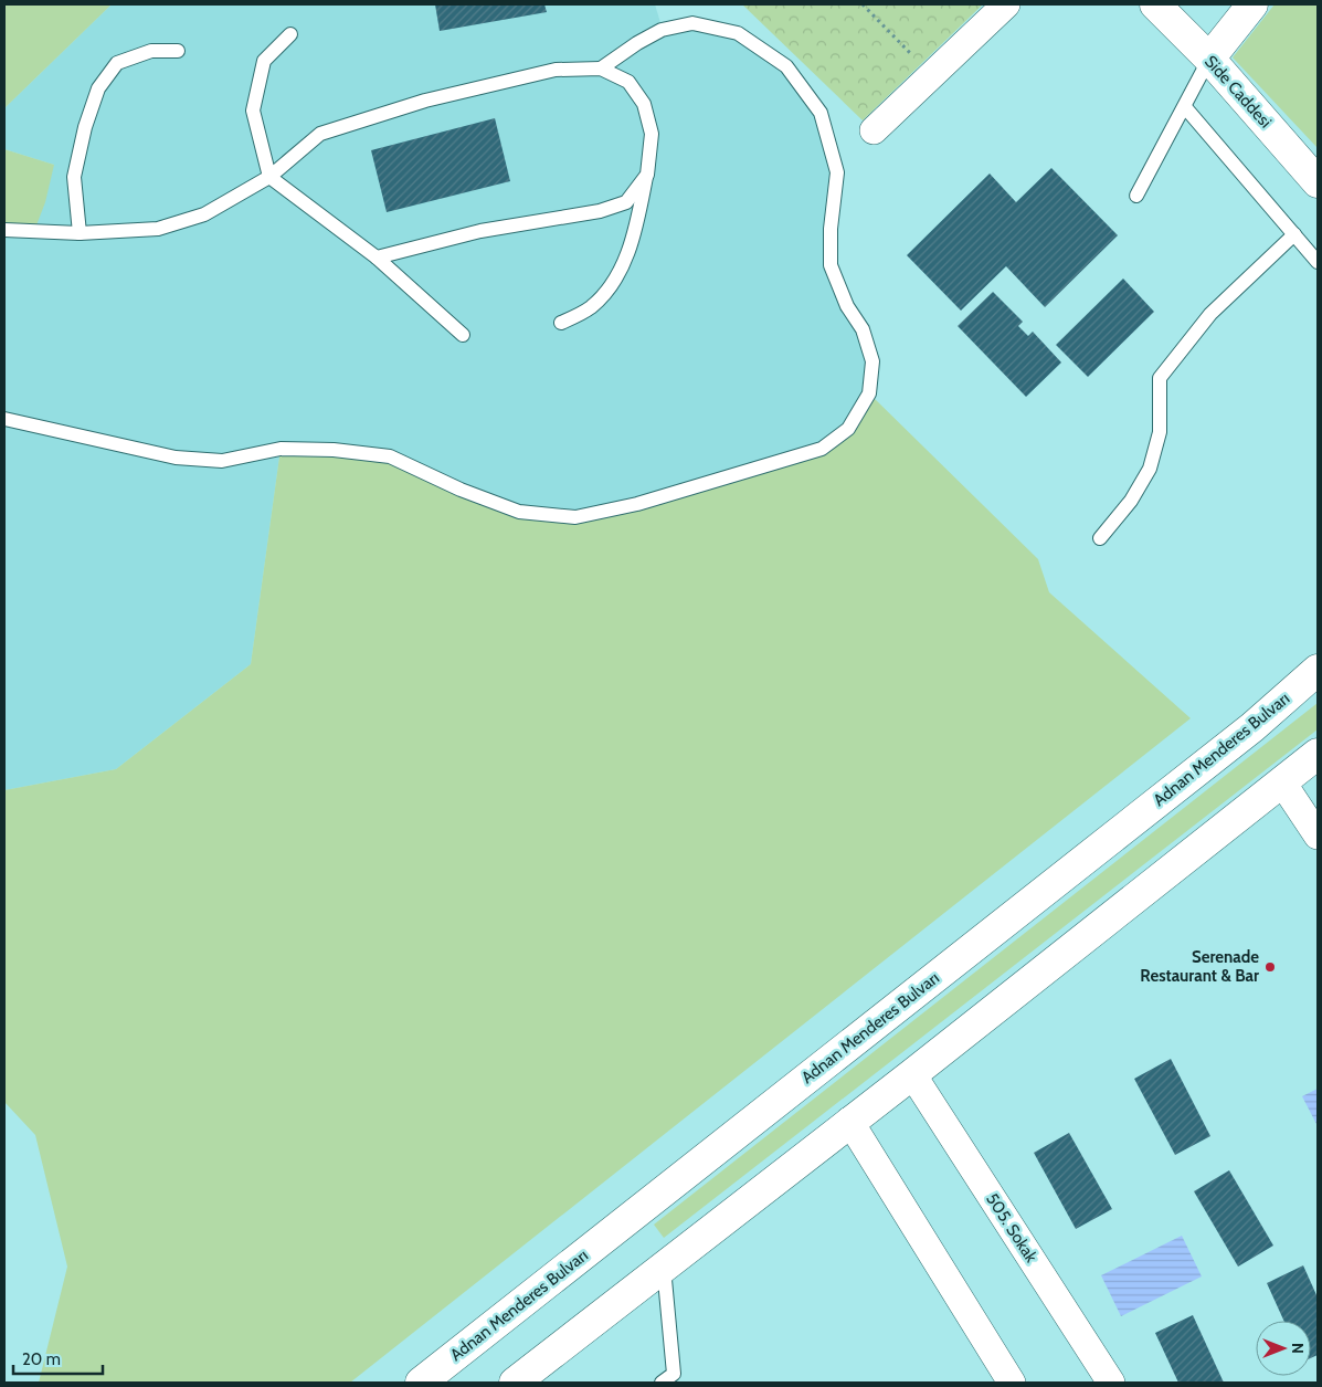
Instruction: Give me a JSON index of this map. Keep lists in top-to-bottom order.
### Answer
{
  "streets": {
    "main road": ["Side Caddesi", "Adnan Menderes Bulvarı"],
    "street": ["505. Sokak"]
  },
  "places": ["Serenade Restaurant & Bar"],
  "scale_bar": "20 m",
  "north": "right"
}
